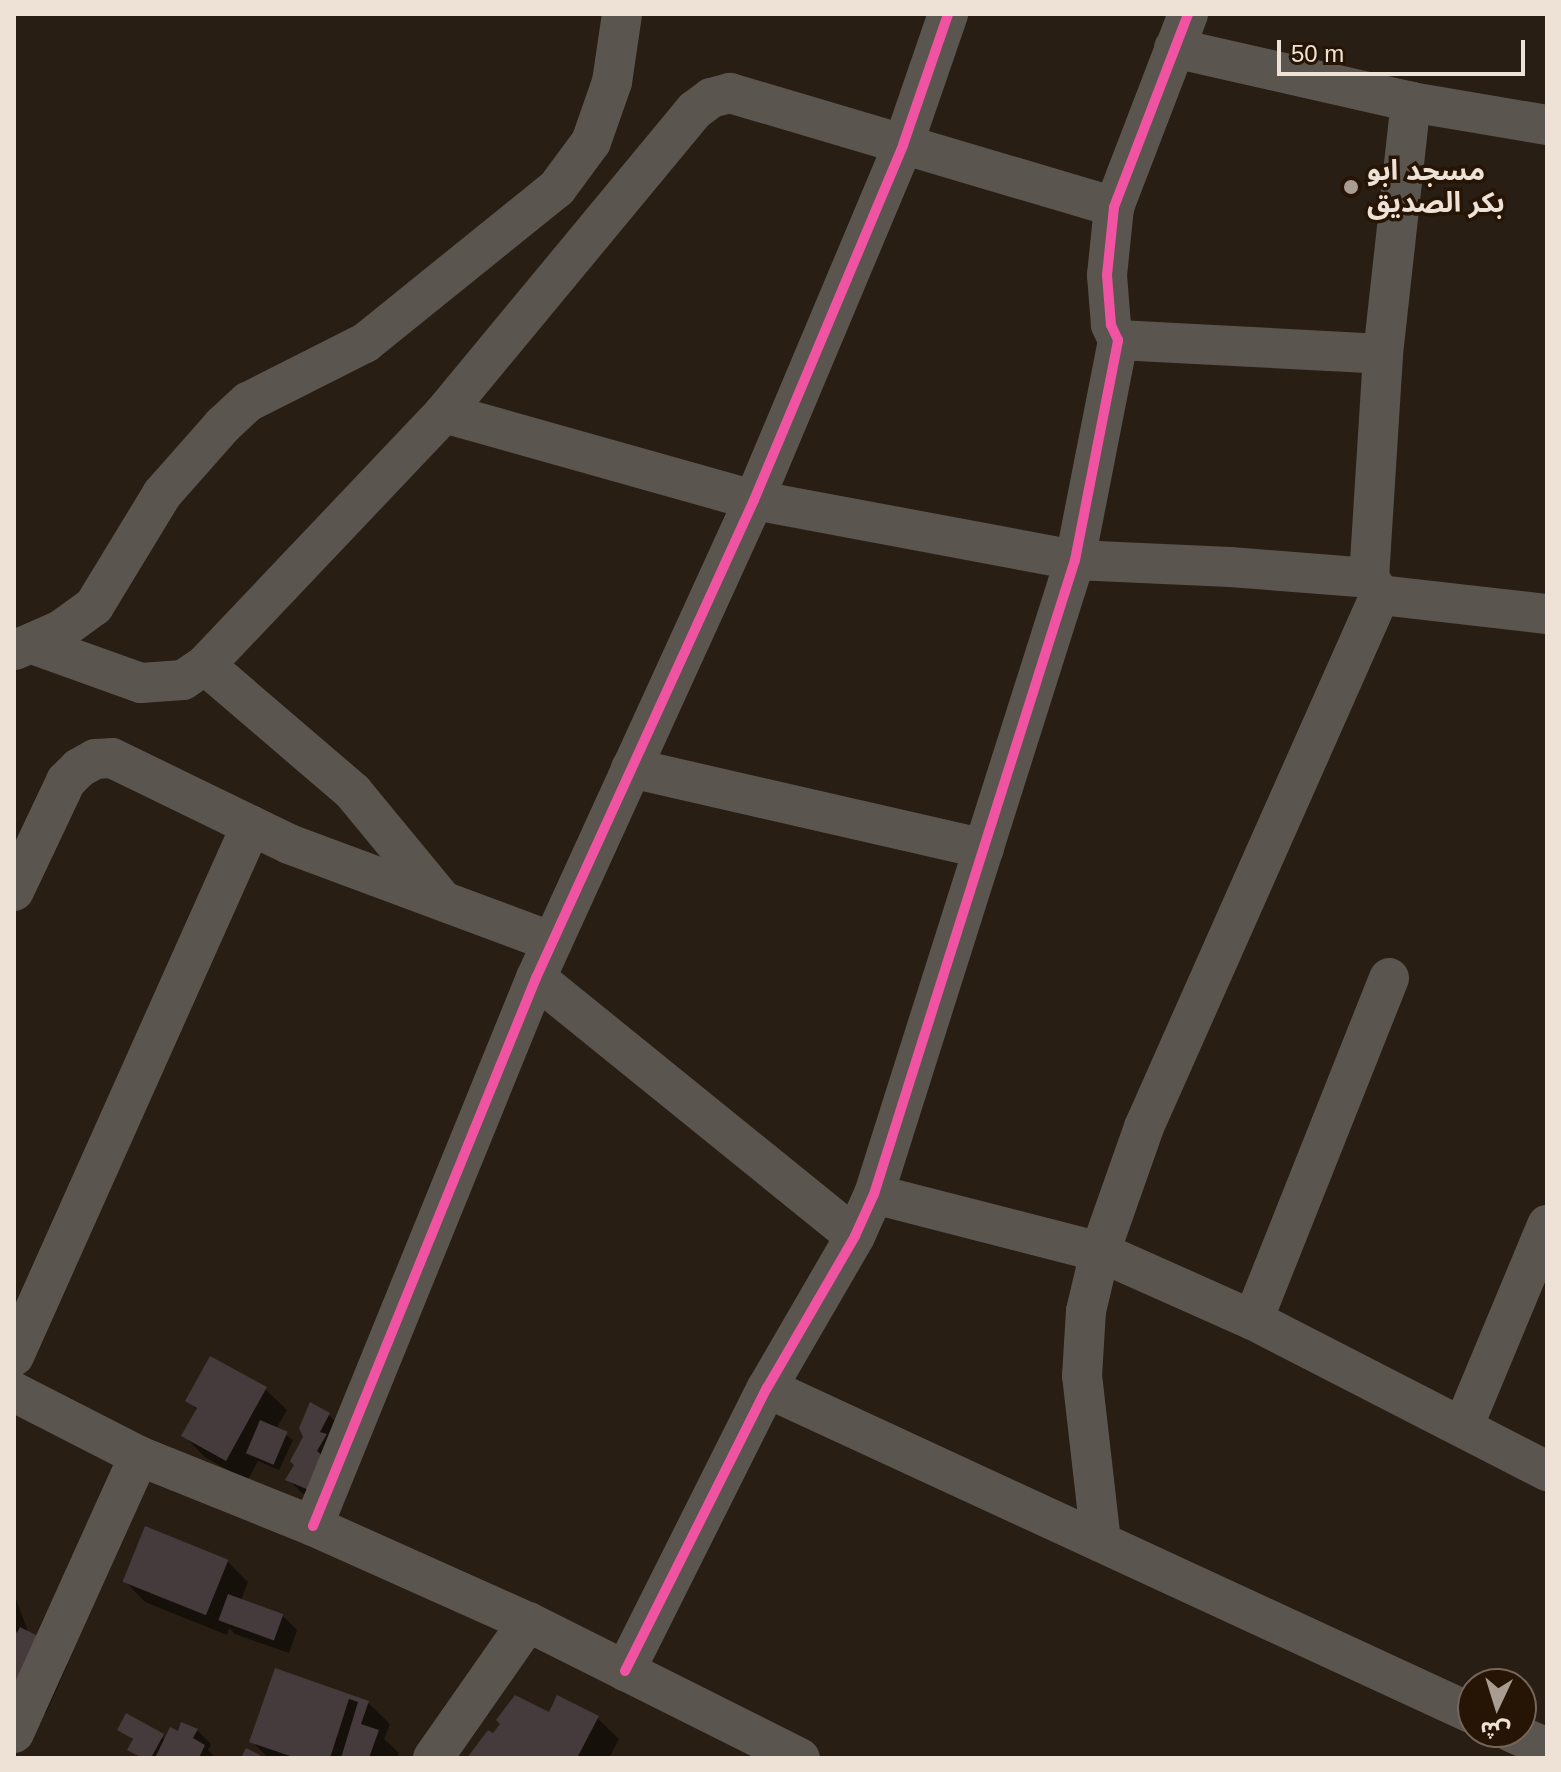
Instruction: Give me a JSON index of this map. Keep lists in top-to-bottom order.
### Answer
{
  "places": ["مسجد ابو بكر الصديق"],
  "scale_bar": "50 m",
  "north": "bottom"
}
